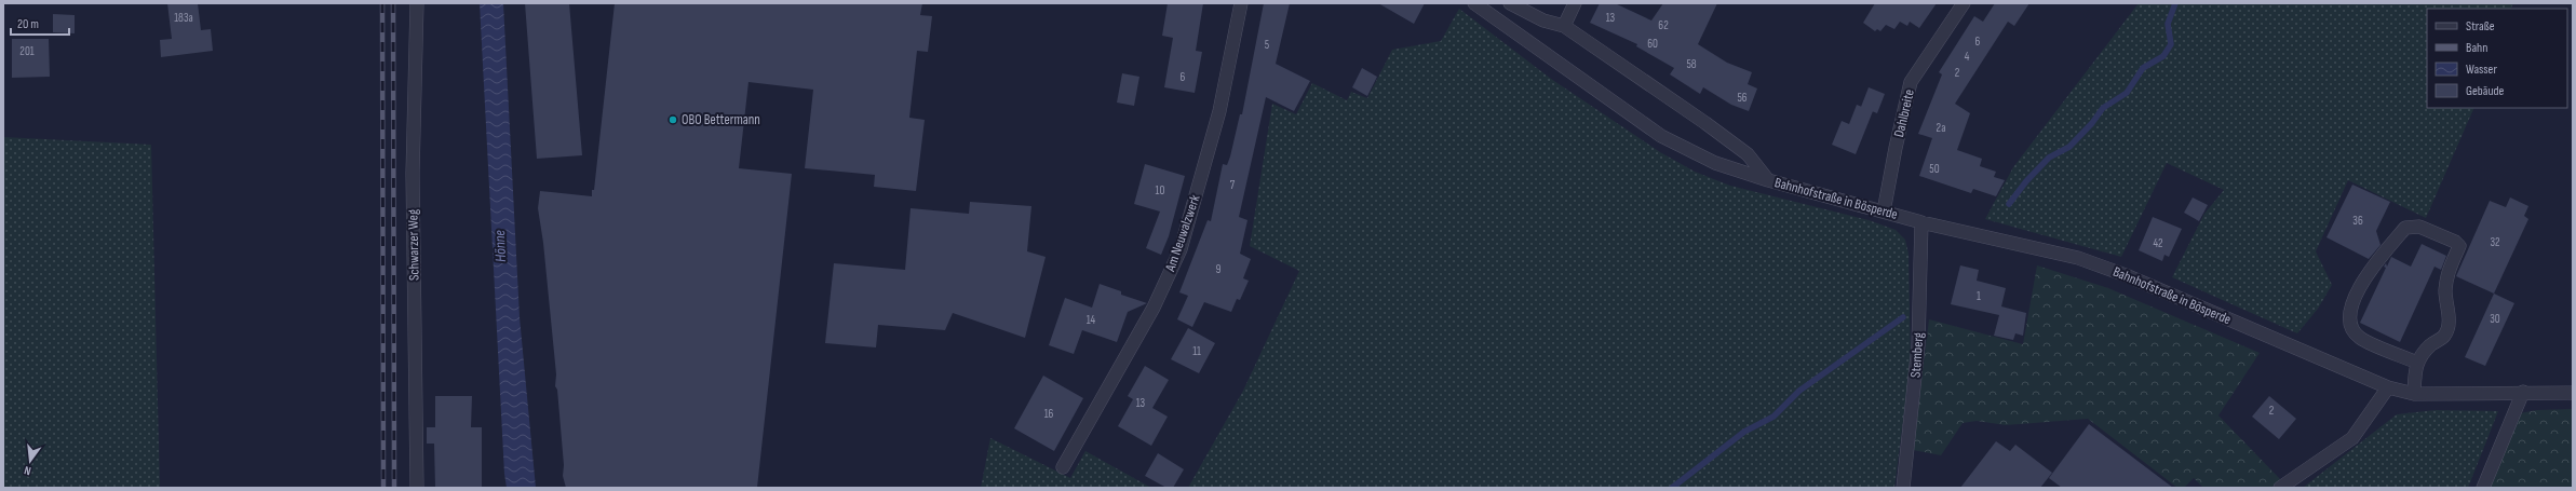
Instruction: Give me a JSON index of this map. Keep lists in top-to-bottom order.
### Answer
{
  "streets": {
    "street": [
      "Dahlbreite",
      "Bahnhofstraße in Bösperde",
      "Am Neuwalzwerk",
      "Schwarzer Weg",
      "Stemberg"
    ]
  },
  "crossings": [
    ["Dahlbreite", "Bahnhofstraße in Bösperde"],
    ["Bahnhofstraße in Bösperde", "Stemberg"]
  ],
  "water": ["Hönne"],
  "places": ["OBO Bettermann"],
  "house_numbers": [
    "183a",
    "13",
    "62",
    "6",
    "60",
    "5",
    "201",
    "4",
    "58",
    "2",
    "6",
    "56",
    "2a",
    "50",
    "7",
    "10",
    "36",
    "32",
    "42",
    "9",
    "1",
    "30",
    "14",
    "11",
    "13",
    "2",
    "16"
  ],
  "legend": [
    "Straße",
    "Bahn",
    "Wasser",
    "Gebäude"
  ],
  "scale_bar": "20 m",
  "north": "bottom"
}
